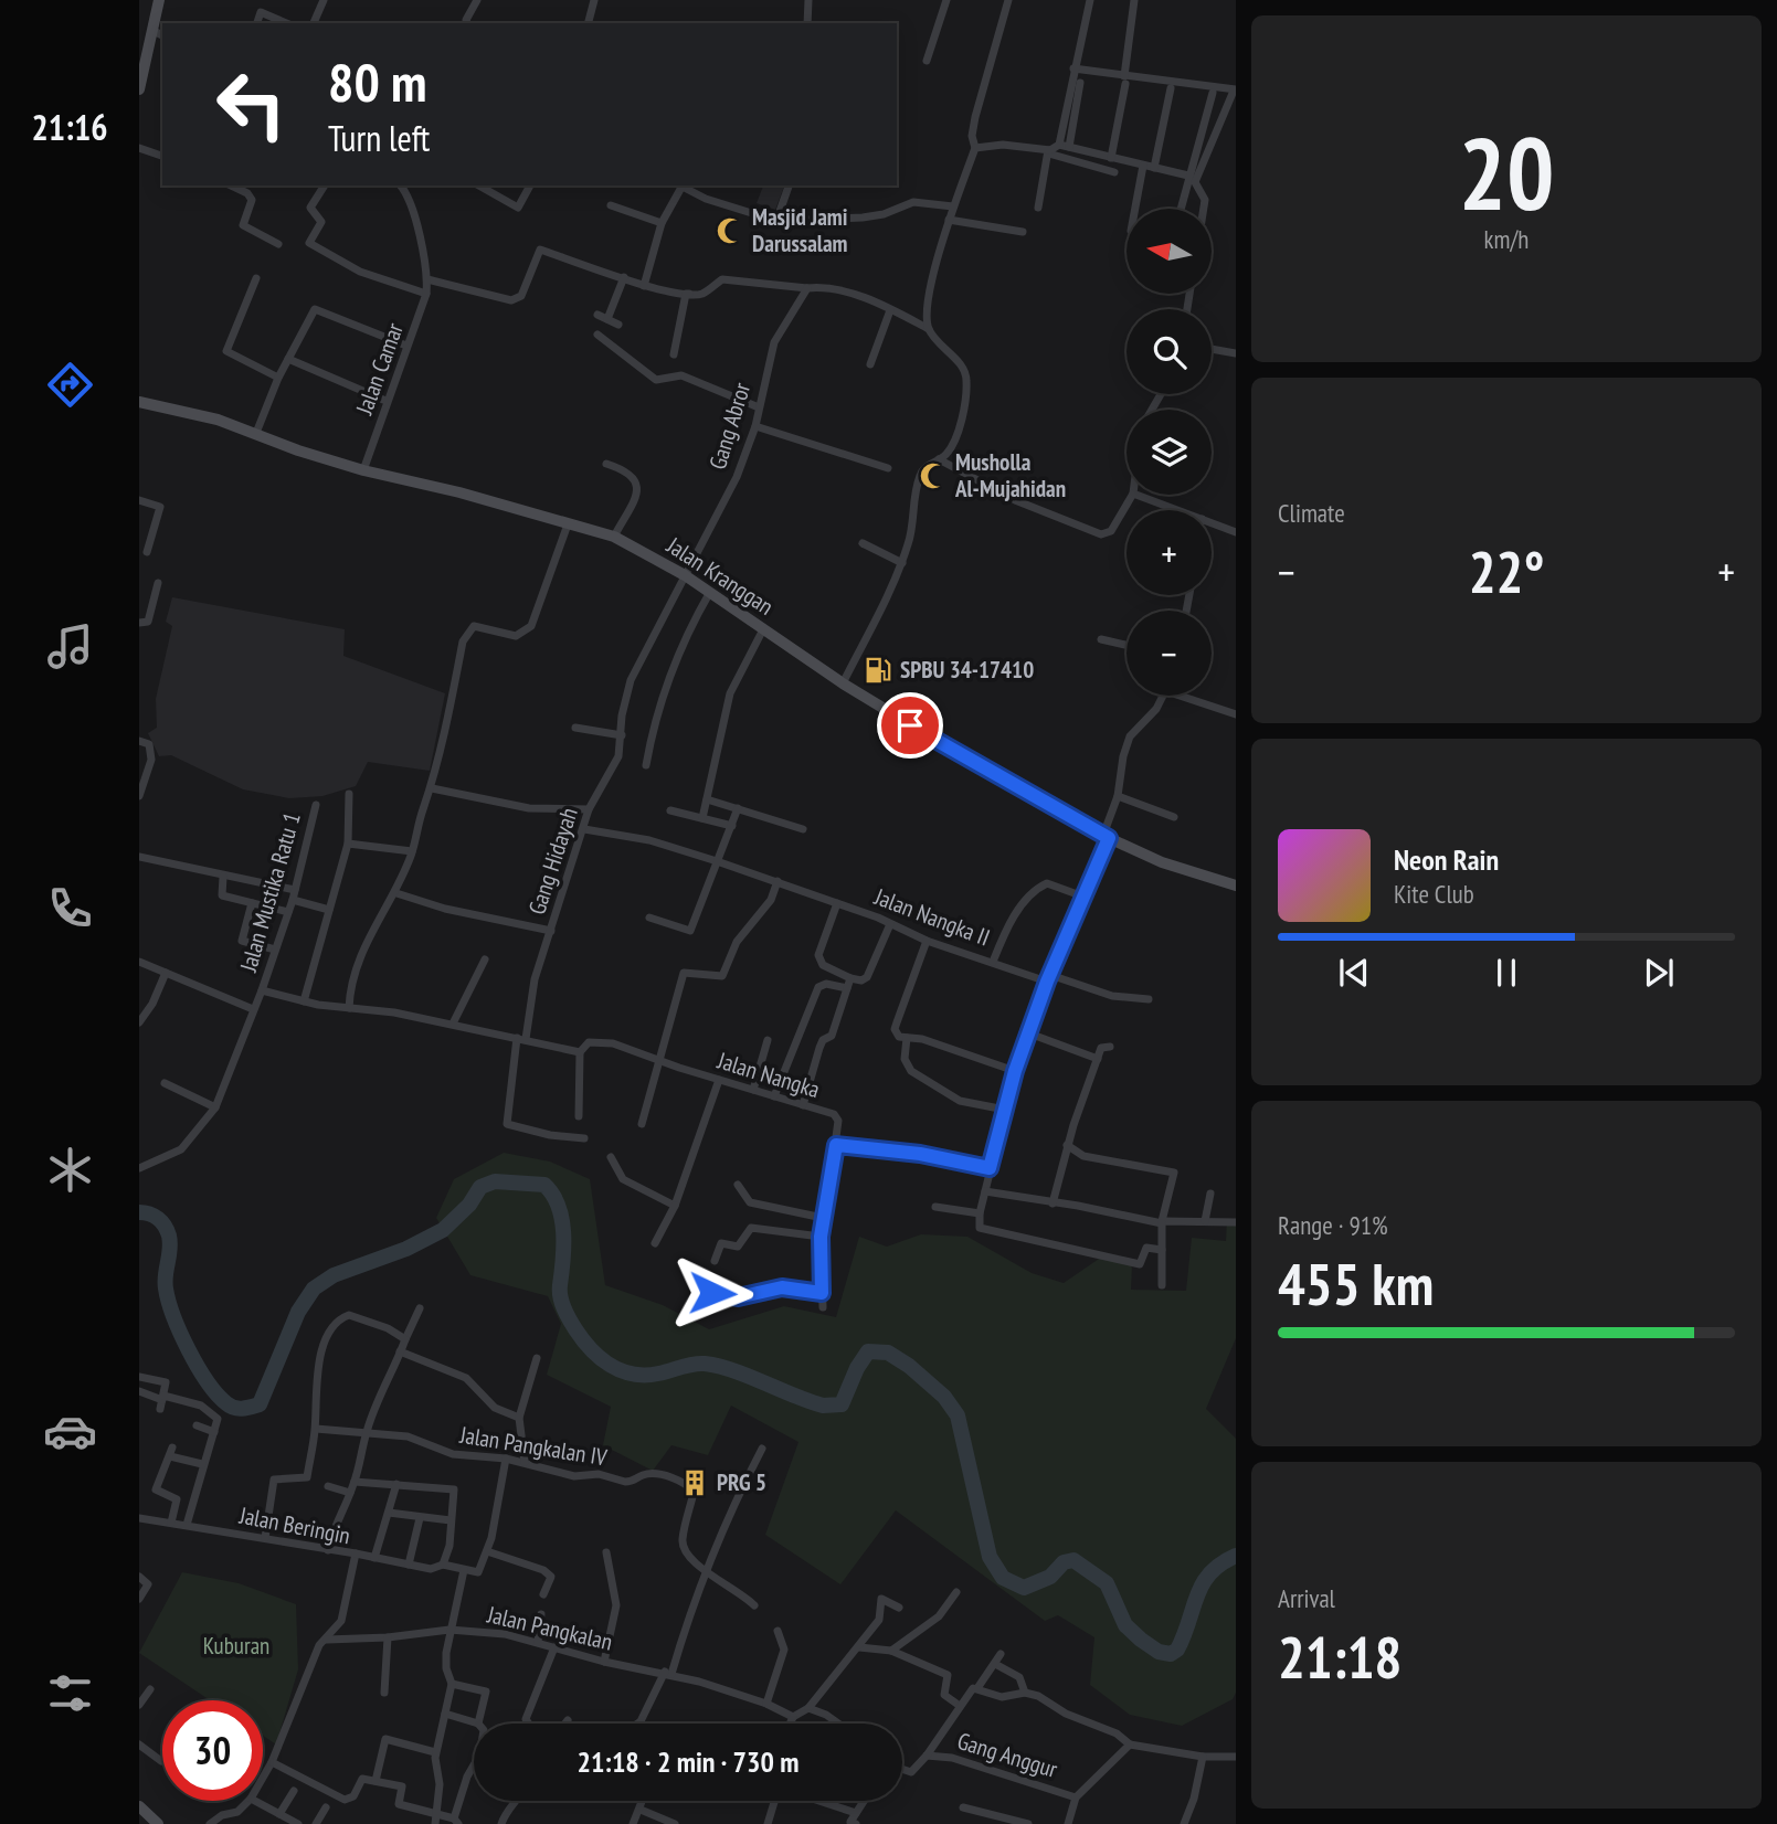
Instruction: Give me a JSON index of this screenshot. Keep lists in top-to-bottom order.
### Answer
{
  "streets": {
    "main road": ["Jalan Kranggan"],
    "street": [
      "Jalan Camar",
      "Gang Abror",
      "Gang Hidayah",
      "Jalan Mustika Ratu 1",
      "Jalan Nangka II",
      "Jalan Nangka",
      "Jalan Pangkalan IV",
      "Jalan Beringin",
      "Jalan Pangkalan",
      "Gang Anggur"
    ]
  },
  "crossings": [
    ["Jalan Camar", "Jalan Kranggan"],
    ["Gang Abror", "Jalan Kranggan"],
    ["Gang Abror", "Gang Hidayah"],
    ["Jalan Kranggan", "Gang Hidayah"],
    ["Gang Hidayah", "Jalan Nangka II"],
    ["Jalan Beringin", "Jalan Pangkalan"]
  ],
  "parks": ["Kuburan"],
  "places": {
    "mosque": ["Masjid Jami Darussalam", "Musholla Al-Mujahidan"],
    "fuel station": ["SPBU 34-17410"],
    "building": ["PRG 5"]
  },
  "north": "left",
  "page": {
    "tabs": "21:16",
    "tile": [
      ["20", "km/h"],
      "Climate",
      ["Range · 91%", "455 km"],
      ["Arrival", "21:18"]
    ],
    "turn": ["80 m", "Turn left"],
    "map_buttons": ["+", "−"],
    "heat": ["−", "22°", "+"],
    "song": ["Neon Rain", "Kite Club"],
    "limit": "30",
    "trip": "21:18 · 2 min · 730 m"
  }
}
